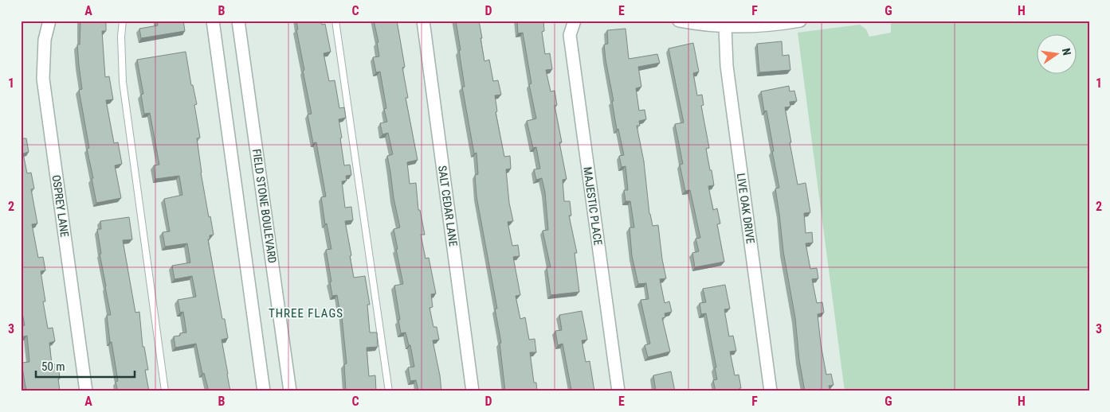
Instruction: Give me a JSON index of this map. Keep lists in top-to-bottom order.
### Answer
{
  "streets": {
    "street": [
      "OSPREY LANE",
      "FIELD STONE BOULEVARD",
      "SALT CEDAR LANE",
      "MAJESTIC PLACE",
      "LIVE OAK DRIVE"
    ]
  },
  "districts": ["THREE FLAGS"],
  "scale_bar": "50 m",
  "north": "right",
  "grid": {
    "columns": [
      "A",
      "B",
      "C",
      "D",
      "E",
      "F",
      "G",
      "H"
    ],
    "rows": ["1", "2", "3"]
  }
}
